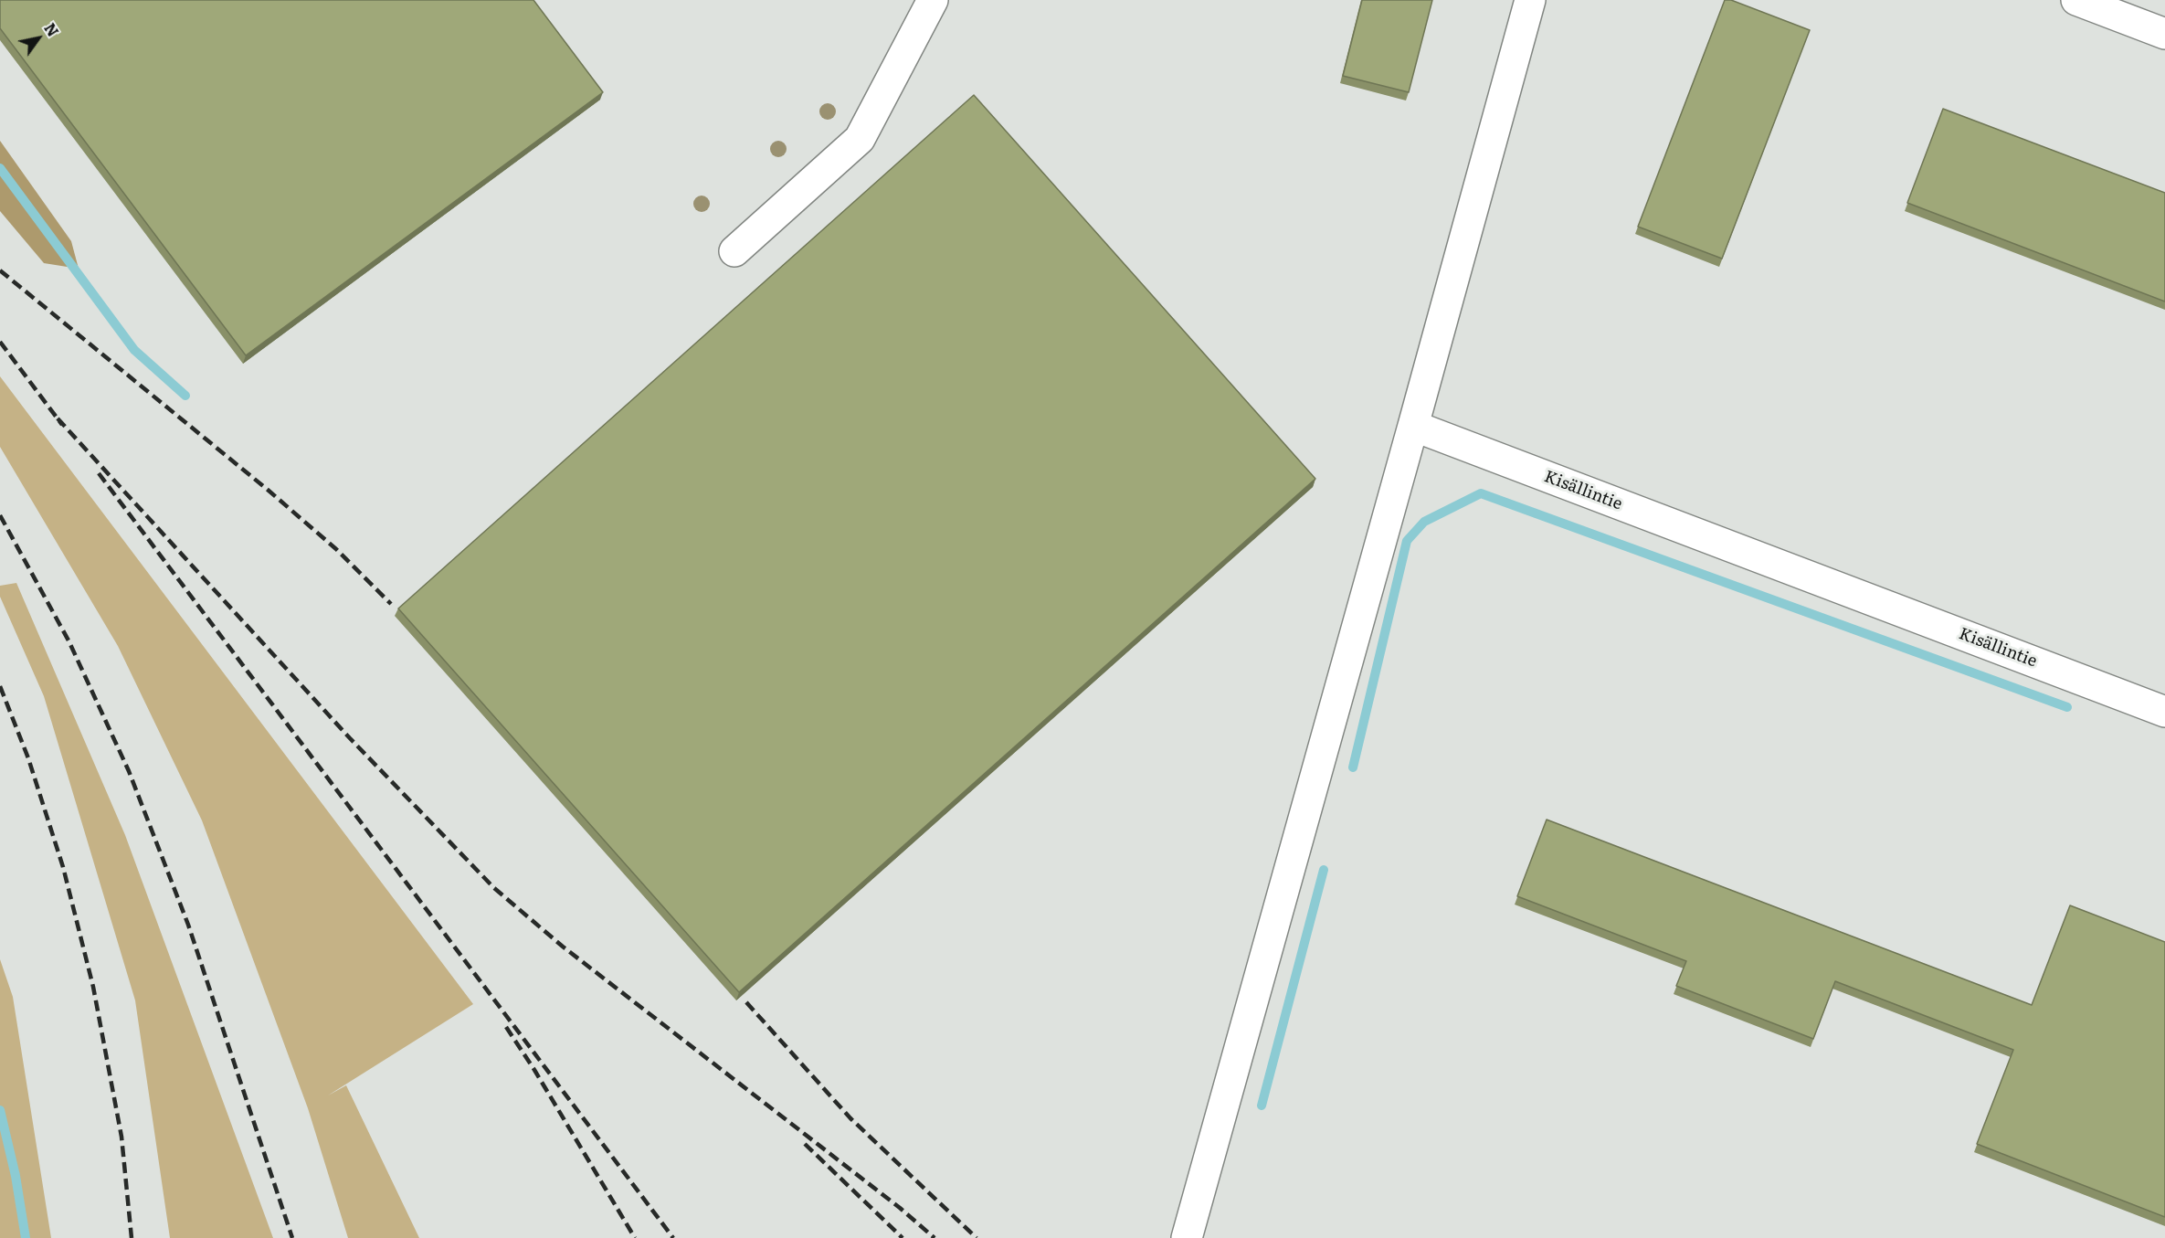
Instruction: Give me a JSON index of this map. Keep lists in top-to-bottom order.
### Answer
{
  "streets": {
    "street": ["Kisällintie"]
  },
  "north": "top right"
}
